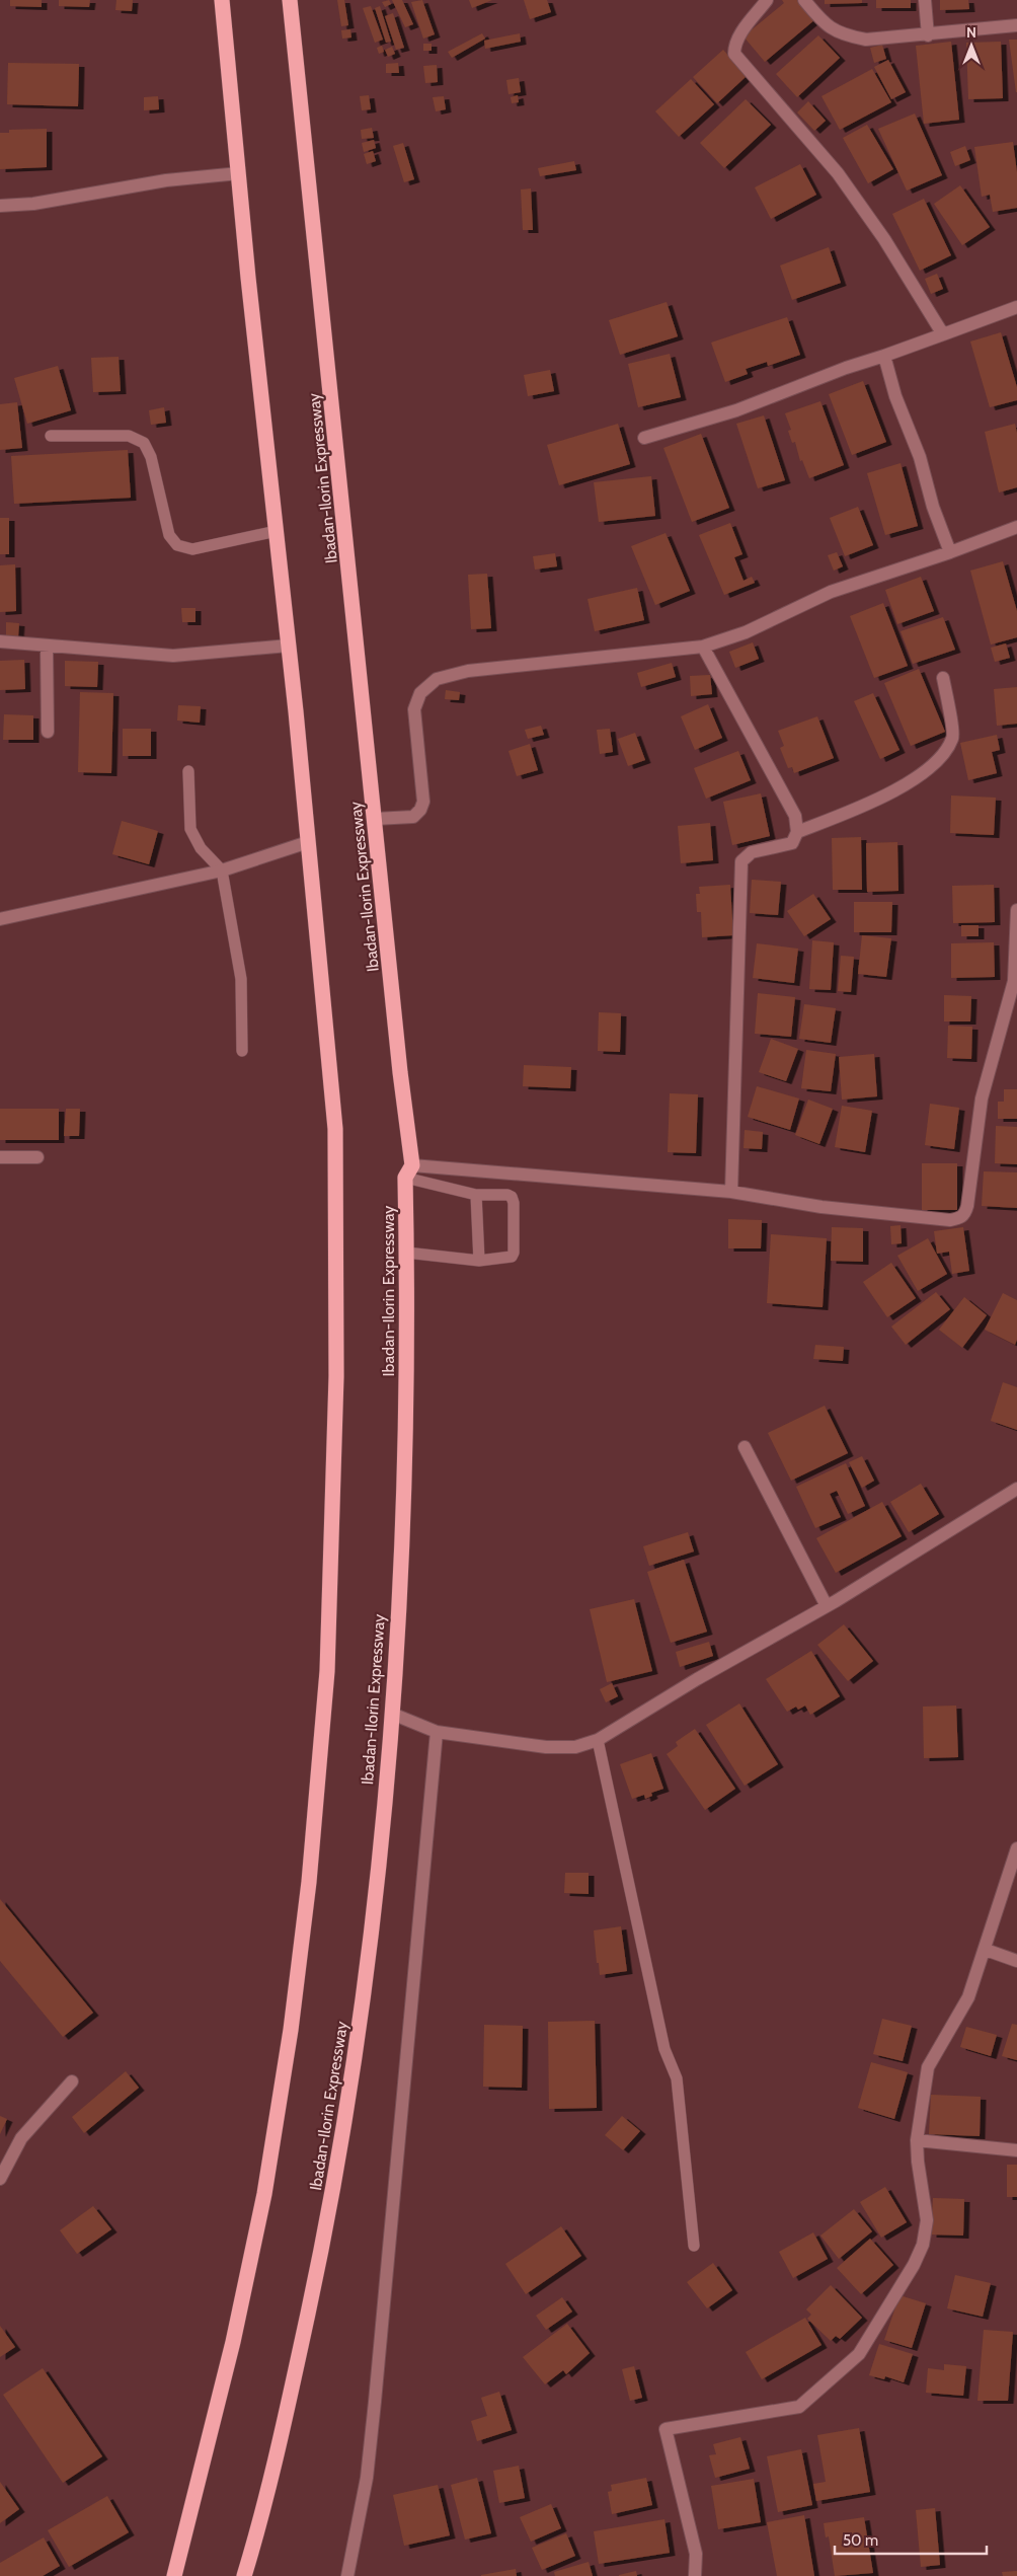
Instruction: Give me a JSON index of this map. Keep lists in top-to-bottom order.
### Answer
{
  "streets": {
    "highway": ["Ibadan-Ilorin Expressway"]
  },
  "scale_bar": "50 m",
  "north": "top"
}
